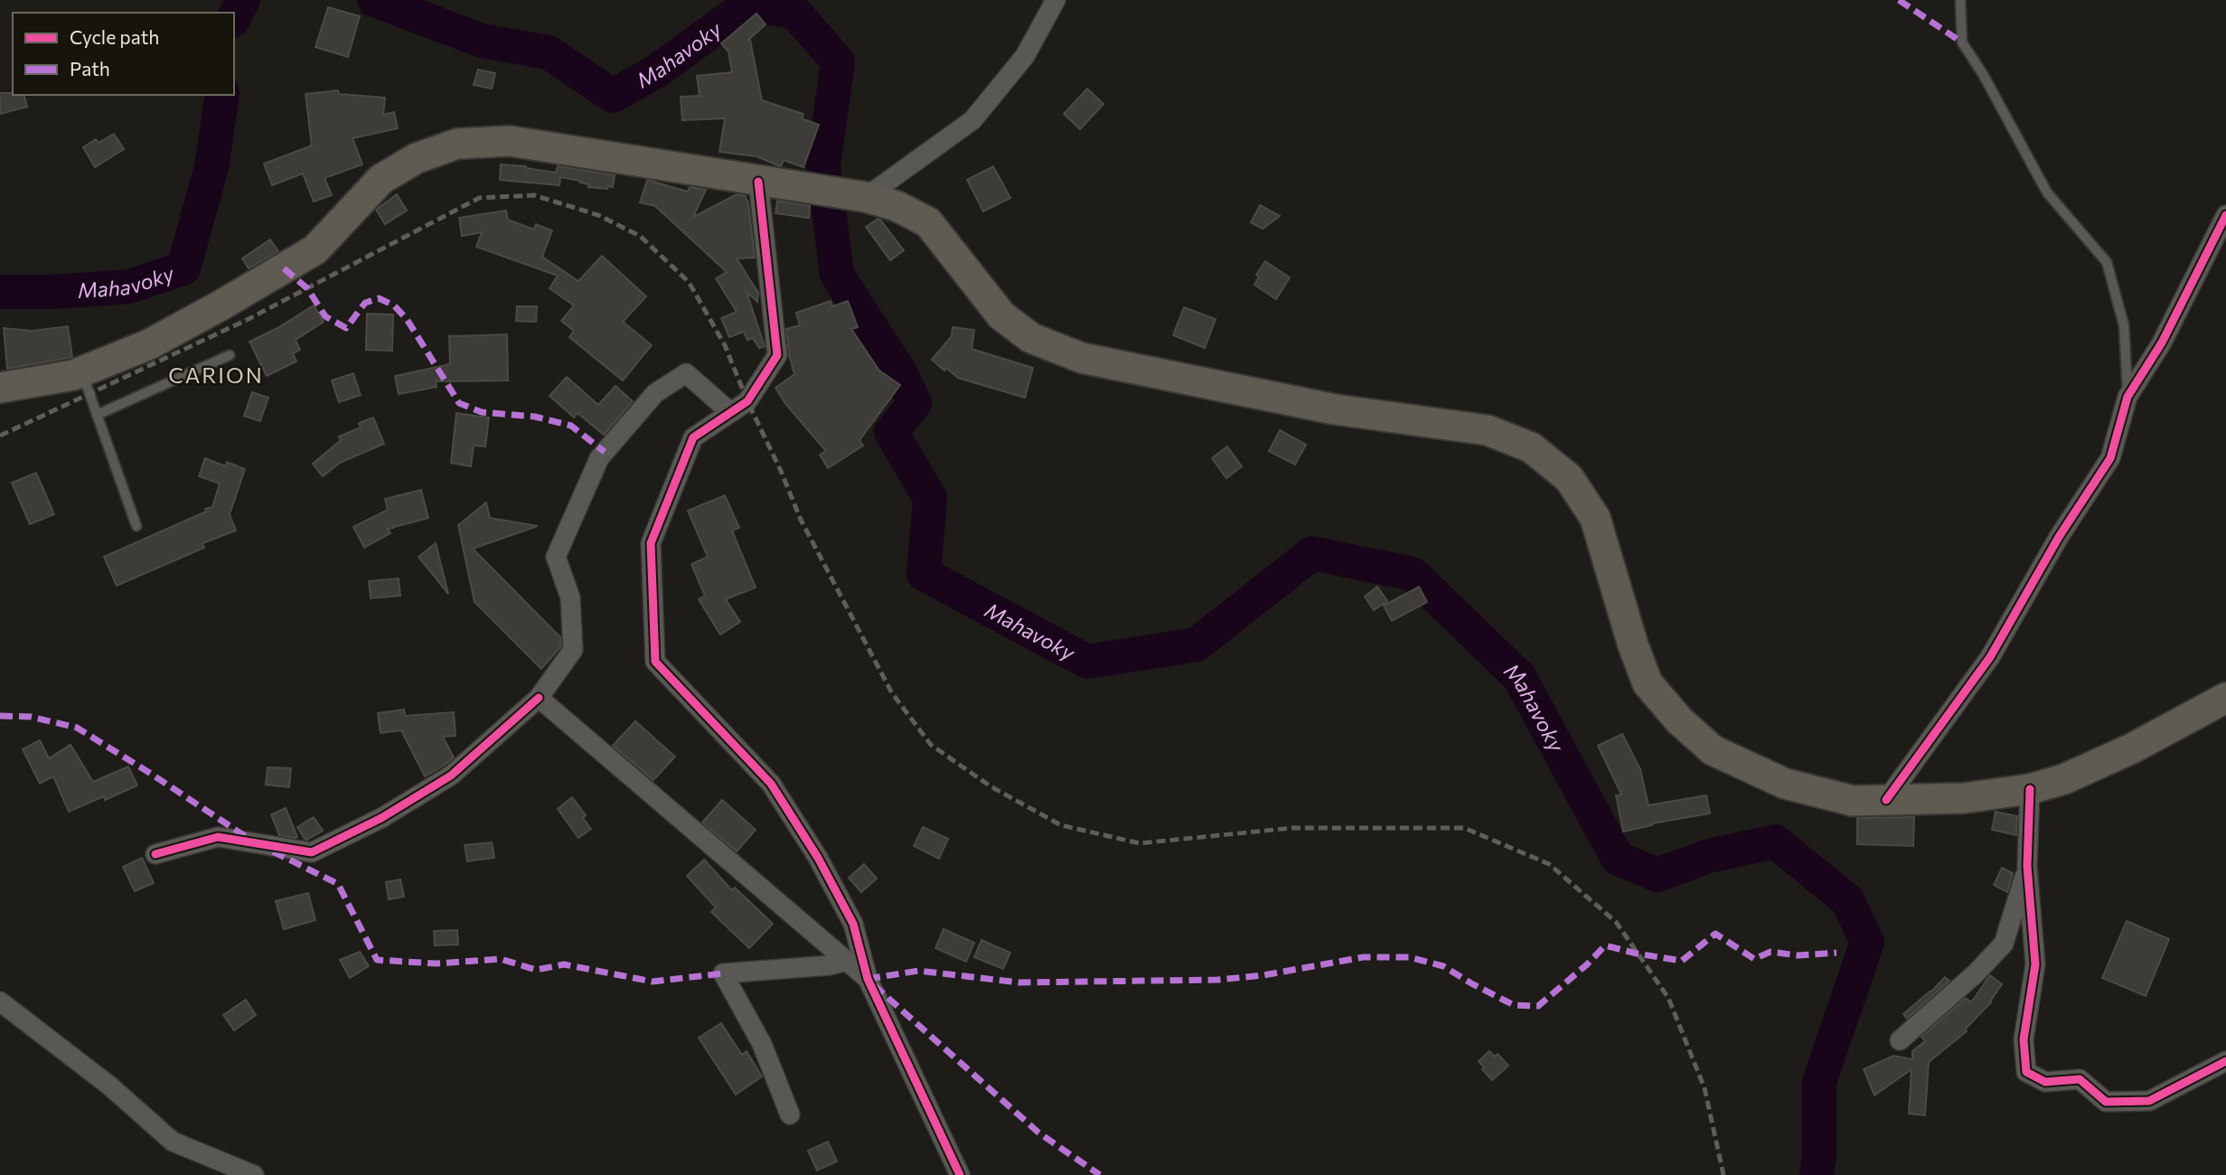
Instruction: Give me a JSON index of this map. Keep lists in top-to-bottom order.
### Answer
{
  "districts": ["CARION"],
  "water": ["Mahavoky"],
  "legend": ["Cycle path", "Path"]
}
